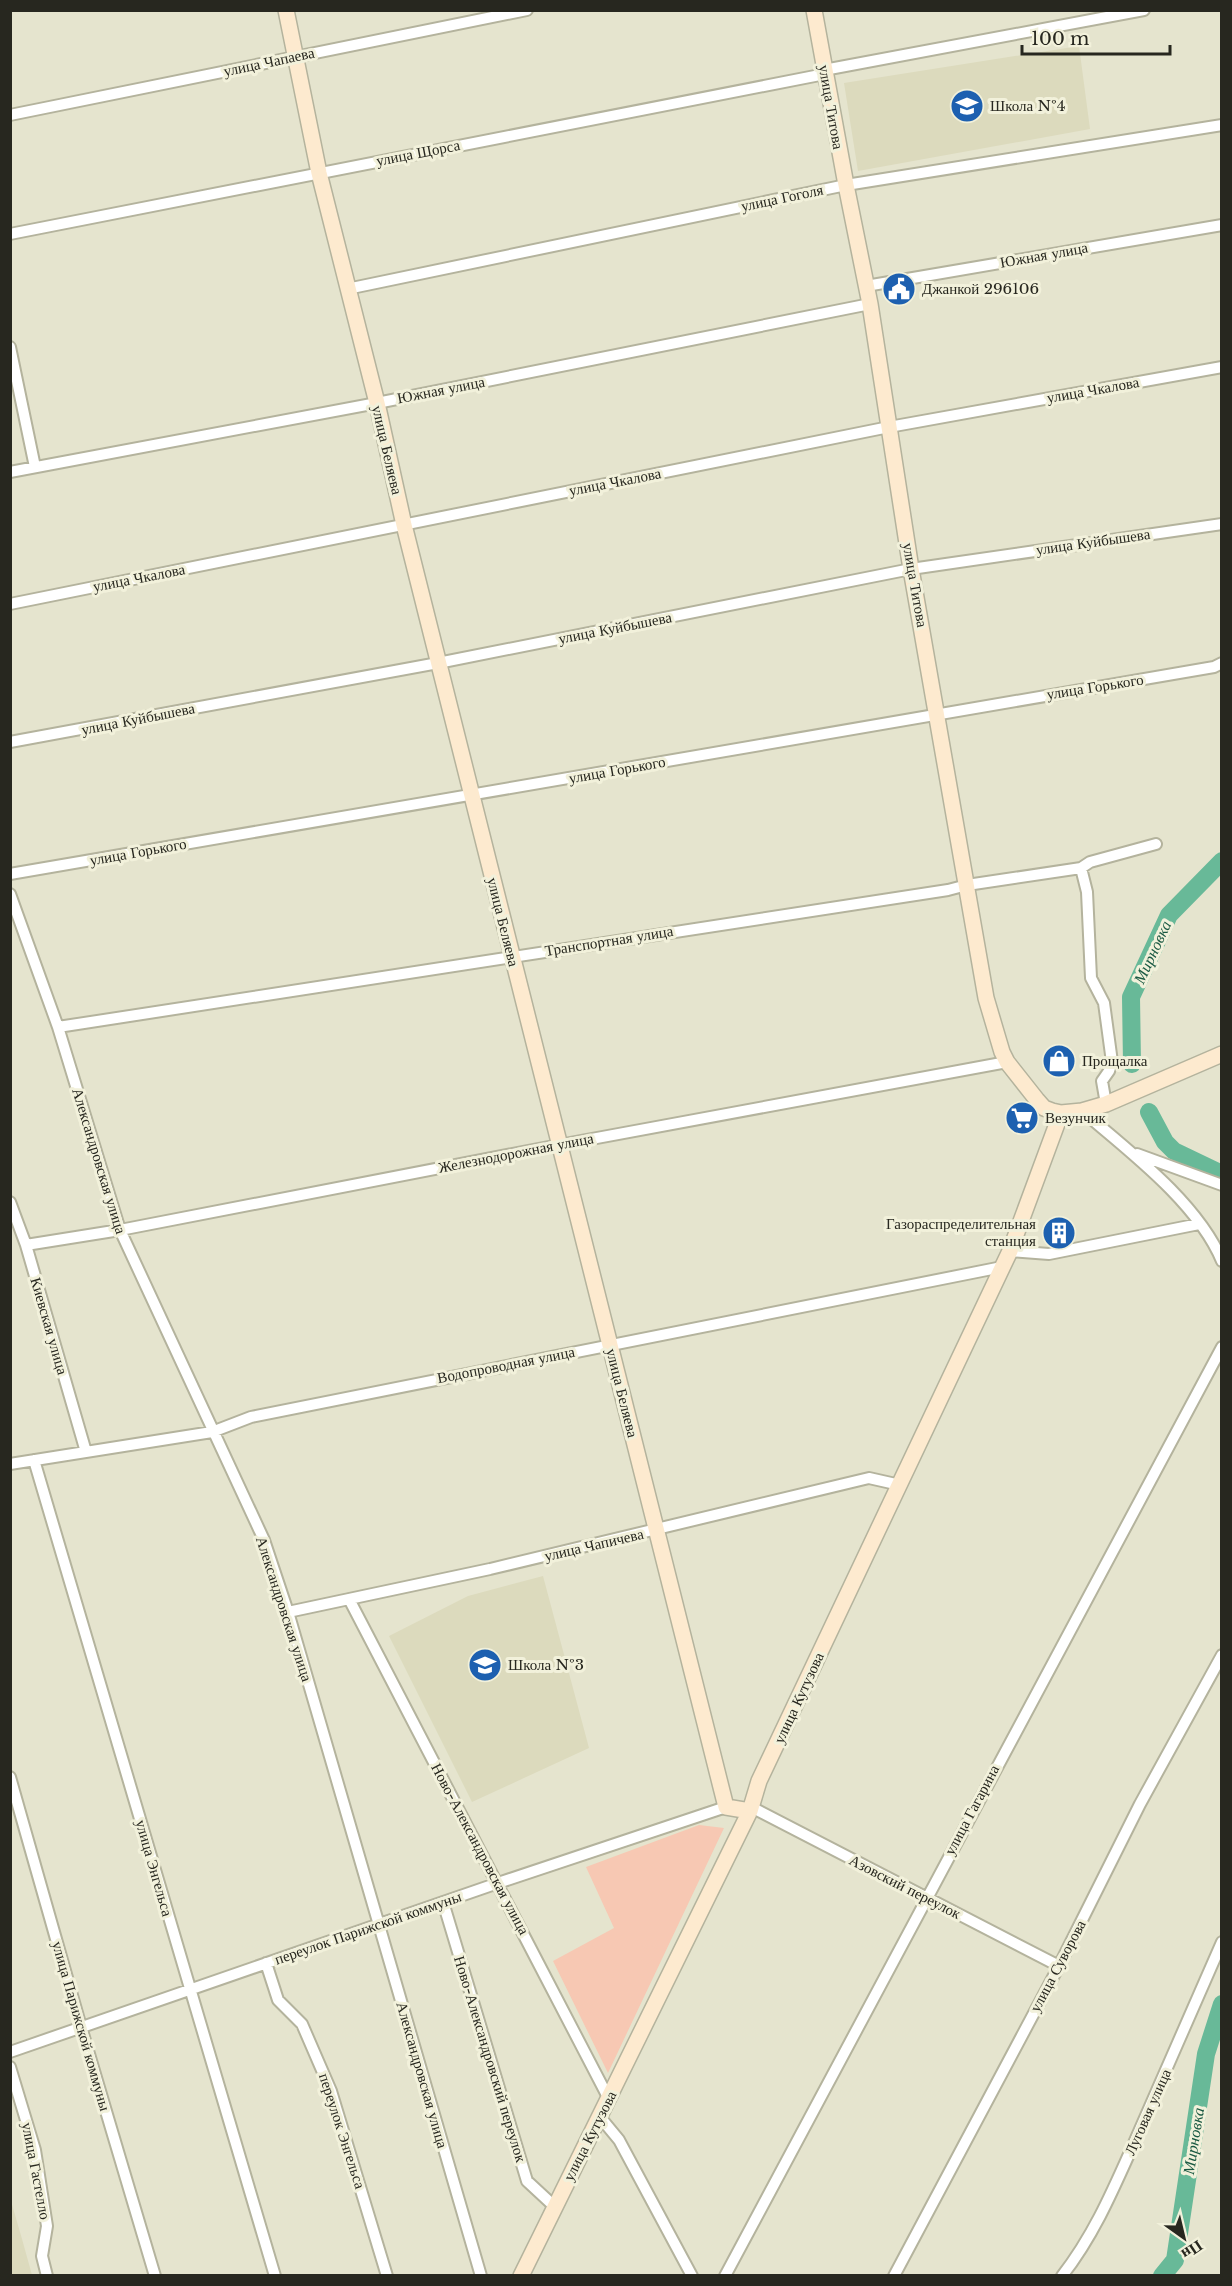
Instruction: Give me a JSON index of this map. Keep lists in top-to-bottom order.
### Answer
{
  "streets": {
    "main road": ["улица Титова", "улица Беляева", "улица Кутузова"],
    "street": [
      "улица Чапаева",
      "улица Щорса",
      "улица Гоголя",
      "Южная улица",
      "улица Чкалова",
      "улица Куйбышева",
      "улица Горького",
      "Транспортная улица",
      "Железнодорожная улица",
      "Александровская улица",
      "Киевская улица",
      "Водопроводная улица",
      "улица Чапичева",
      "улица Гагарина",
      "Ново-Александровская улица",
      "улица Энгельса",
      "Азовский переулок",
      "переулок Парижской коммуны",
      "улица Суворова",
      "улица Парижской коммуны",
      "Ново-Александровский переулок",
      "Луговая улица",
      "переулок Энгельса",
      "улица Гастелло"
    ]
  },
  "crossings": [
    ["улица Чапаева", "улица Беляева"],
    ["улица Титова", "улица Щорса"],
    ["улица Титова", "улица Гоголя"],
    ["улица Титова", "Южная улица"],
    ["улица Титова", "улица Чкалова"],
    ["улица Титова", "улица Куйбышева"],
    ["улица Титова", "улица Горького"],
    ["улица Титова", "Транспортная улица"],
    ["улица Титова", "Железнодорожная улица"],
    ["улица Титова", "улица Кутузова"],
    ["улица Щорса", "улица Беляева"],
    ["улица Гоголя", "улица Беляева"],
    ["Южная улица", "улица Беляева"],
    ["улица Чкалова", "улица Беляева"],
    ["улица Беляева", "улица Куйбышева"],
    ["улица Беляева", "улица Горького"],
    ["улица Беляева", "Транспортная улица"],
    ["улица Беляева", "Железнодорожная улица"],
    ["улица Беляева", "Водопроводная улица"],
    ["улица Беляева", "улица Чапичева"],
    ["улица Беляева", "переулок Парижской коммуны"],
    ["Транспортная улица", "Александровская улица"],
    ["Железнодорожная улица", "Александровская улица"],
    ["Железнодорожная улица", "Киевская улица"],
    ["Александровская улица", "Водопроводная улица"],
    ["Александровская улица", "улица Чапичева"],
    ["Александровская улица", "переулок Парижской коммуны"],
    ["Киевская улица", "Водопроводная улица"],
    ["Водопроводная улица", "улица Кутузова"],
    ["Водопроводная улица", "улица Энгельса"],
    ["улица Чапичева", "улица Кутузова"],
    ["улица Чапичева", "Ново-Александровская улица"],
    ["улица Кутузова", "Ново-Александровская улица"],
    ["улица Кутузова", "Азовский переулок"],
    ["улица Кутузова", "Ново-Александровский переулок"],
    ["улица Гагарина", "Азовский переулок"],
    ["Ново-Александровская улица", "переулок Парижской коммуны"],
    ["улица Энгельса", "переулок Парижской коммуны"],
    ["Азовский переулок", "улица Суворова"],
    ["переулок Парижской коммуны", "улица Парижской коммуны"],
    ["переулок Парижской коммуны", "Ново-Александровский переулок"],
    ["переулок Парижской коммуны", "переулок Энгельса"]
  ],
  "water": ["Мирновка"],
  "places": {
    "school or university": ["Школа №4", "Школа №3"],
    "public building": ["Джанкой 296106"],
    "shop": ["Прощалка"],
    "supermarket": ["Везунчик"],
    "building": ["Газораспределительная станция"]
  },
  "scale_bar": "100 m",
  "north": "bottom right"
}
